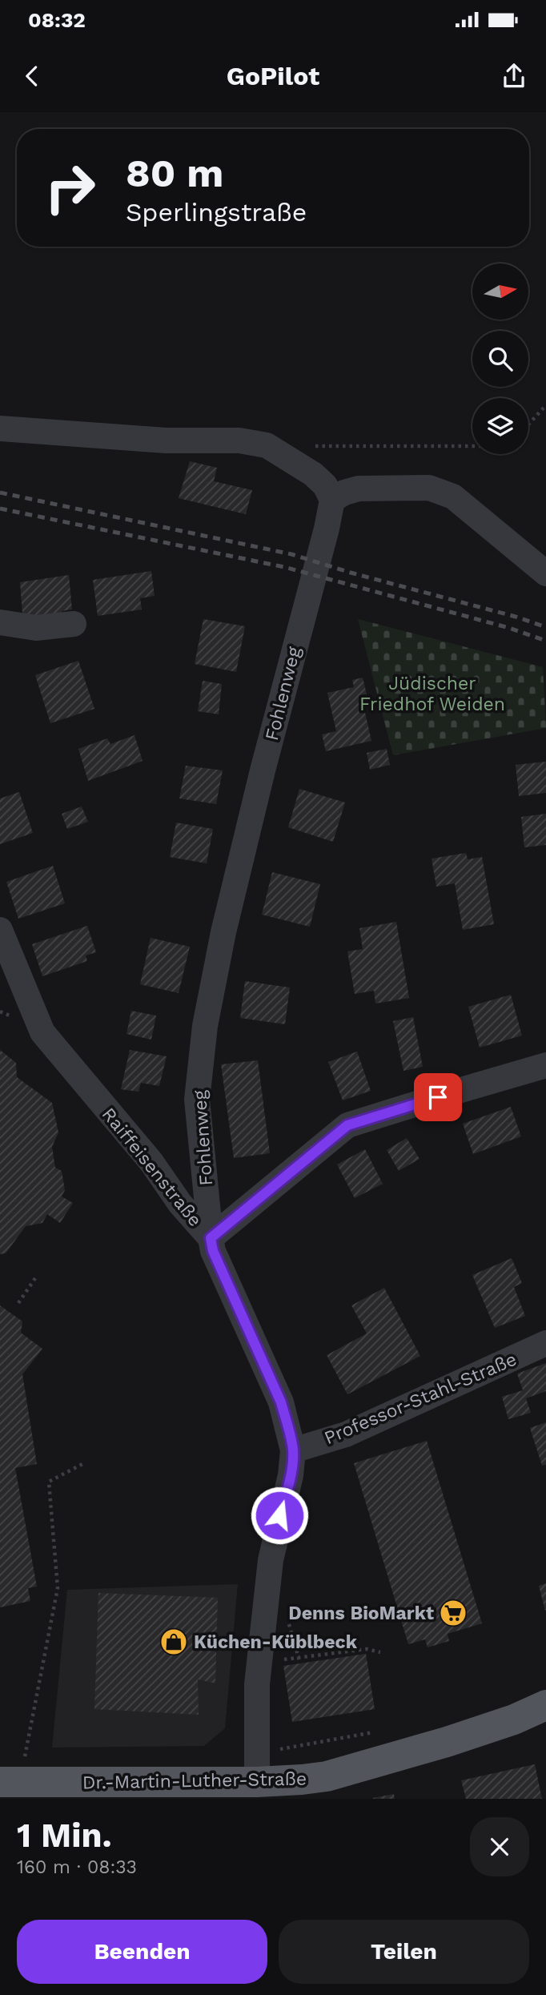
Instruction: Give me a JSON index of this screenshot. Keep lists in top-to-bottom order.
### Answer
{
  "streets": {
    "main road": ["Dr.-Martin-Luther-Straße"],
    "street": ["Fohlenweg", "Raiffeisenstraße", "Professor-Stahl-Straße"]
  },
  "crossings": [
    ["Fohlenweg", "Raiffeisenstraße"],
    ["Raiffeisenstraße", "Professor-Stahl-Straße"],
    ["Raiffeisenstraße", "Dr.-Martin-Luther-Straße"]
  ],
  "parks": ["Jüdischer Friedhof Weiden"],
  "places": {
    "supermarket": ["Denns BioMarkt"],
    "shop": ["Küchen-Küblbeck"]
  },
  "north": "right",
  "page": {
    "status": "08:32",
    "header": "GoPilot",
    "turn": ["80 m", "Sperlingstraße"],
    "heading": ["1 Min.", "160 m · 08:33"],
    "buttons": ["Beenden", "Teilen"]
  }
}
